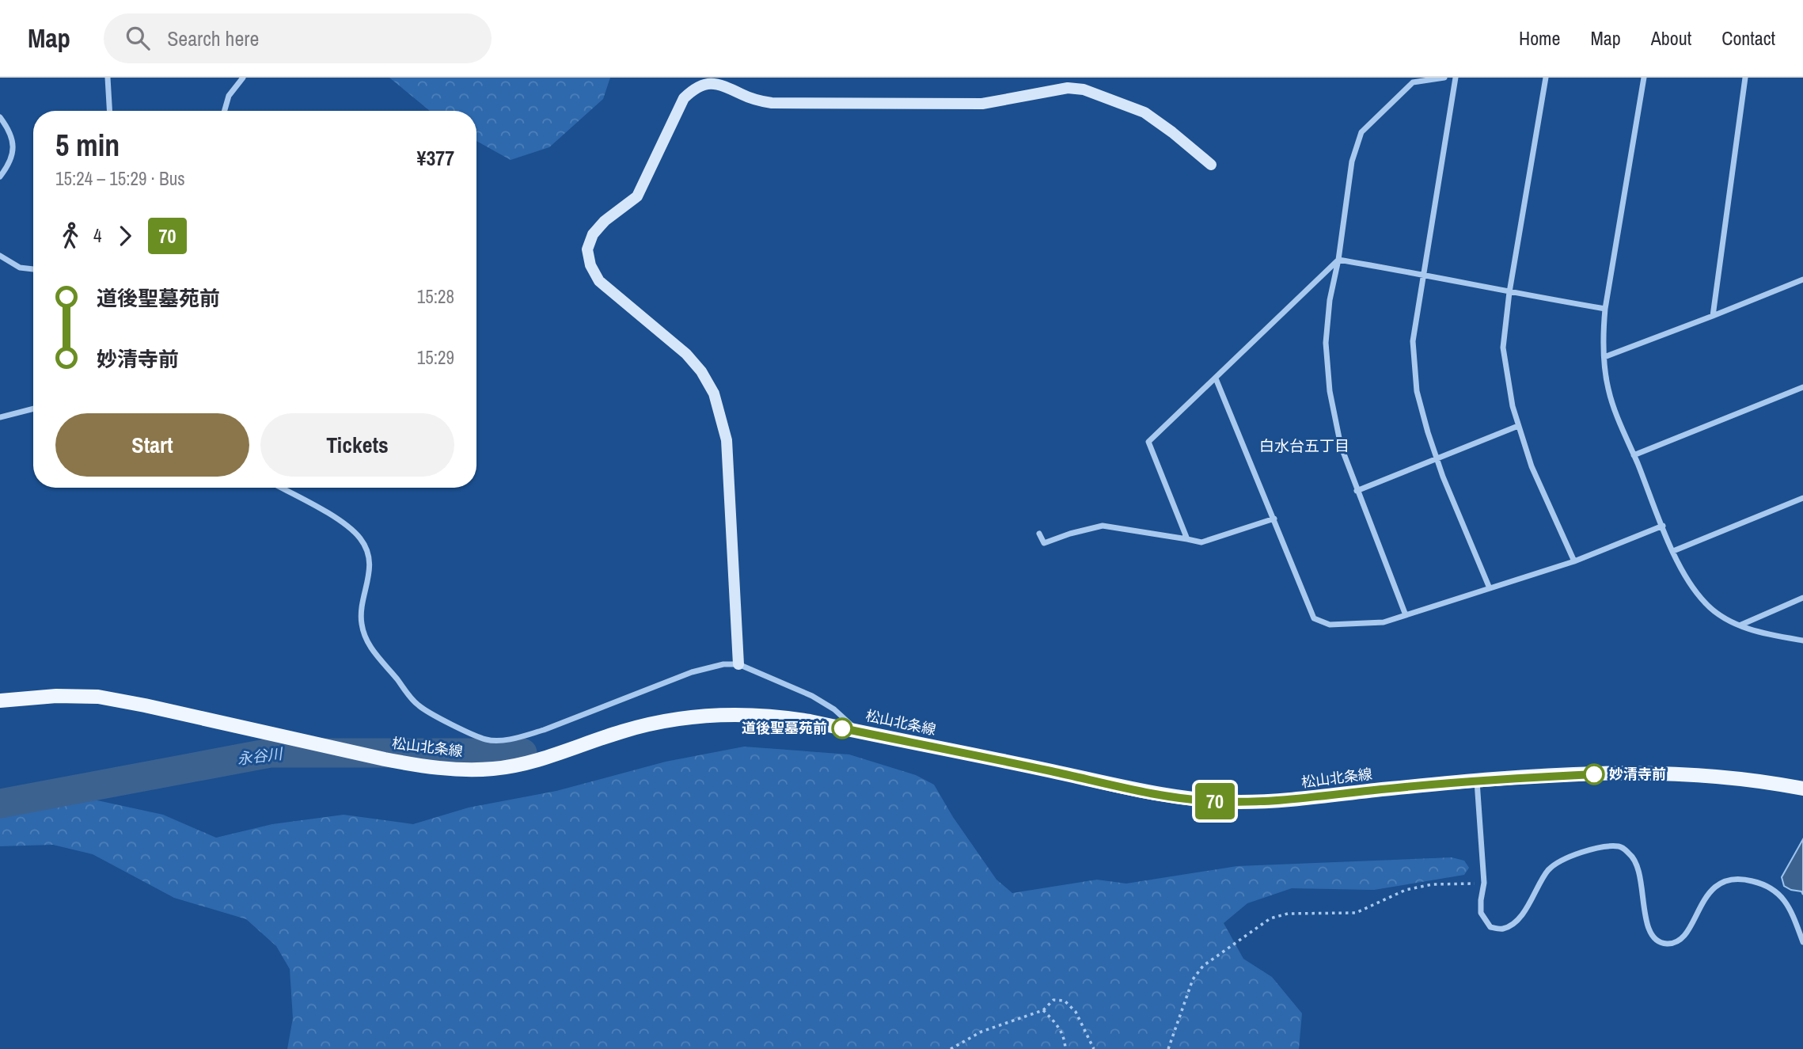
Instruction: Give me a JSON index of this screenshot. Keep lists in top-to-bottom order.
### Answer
{
  "streets": {
    "main road": ["松山北条線"]
  },
  "districts": ["白水台五丁目"],
  "water": ["永谷川"],
  "places": ["道後聖墓苑前", "妙清寺前"],
  "lines": ["bus line 70"],
  "page": {
    "header": "Map",
    "search": "Search here",
    "nav": [
      "Home",
      "Map",
      "About",
      "Contact"
    ],
    "on_map": "70",
    "heading": ["5 min", "15:24 – 15:29 · Bus", "¥377"],
    "legs": ["4", "70"],
    "list": [
      {
        "name": "道後聖墓苑前",
        "value": "15:28"
      },
      {
        "name": "妙清寺前",
        "value": "15:29"
      }
    ],
    "buttons": ["Start", "Tickets"]
  }
}
